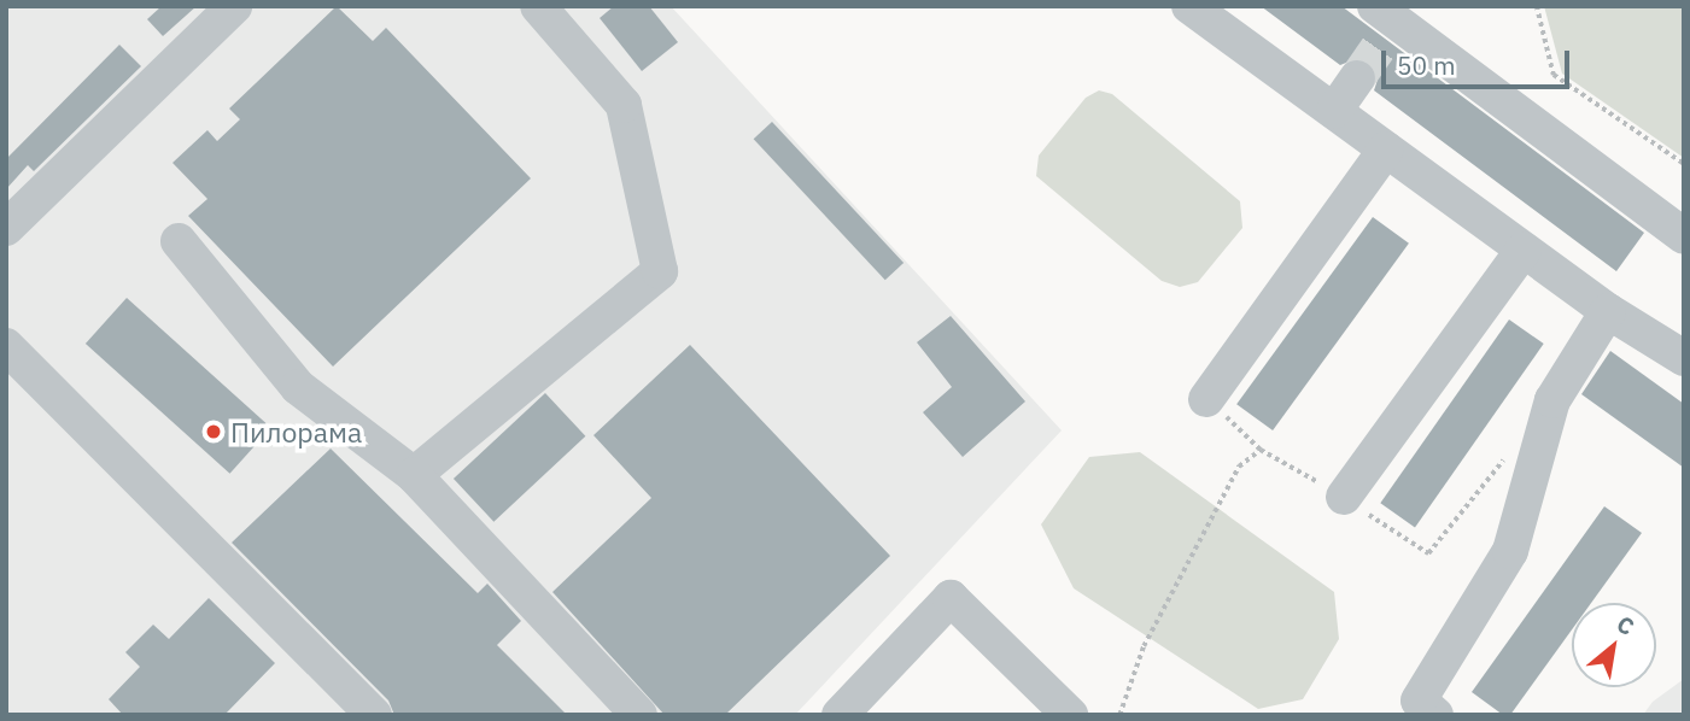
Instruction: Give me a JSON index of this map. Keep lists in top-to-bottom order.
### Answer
{
  "places": ["Пилорама"],
  "scale_bar": "50 m",
  "north": "top right"
}
